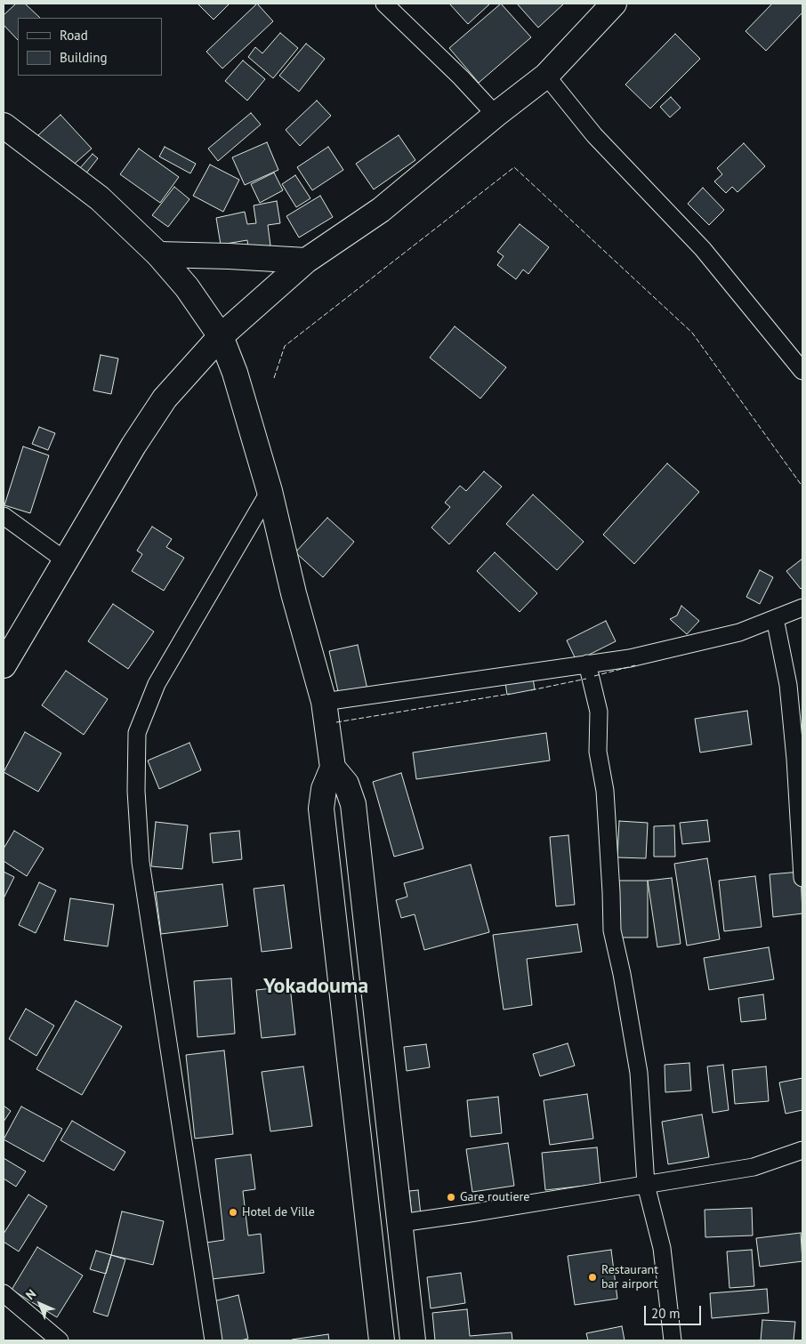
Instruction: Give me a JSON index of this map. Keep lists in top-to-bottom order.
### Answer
{
  "districts": ["Yokadouma"],
  "places": ["Gare routiere", "Hotel de Ville", "Restaurant bar airport"],
  "legend": ["Road", "Building"],
  "scale_bar": "20 m",
  "north": "top left"
}
